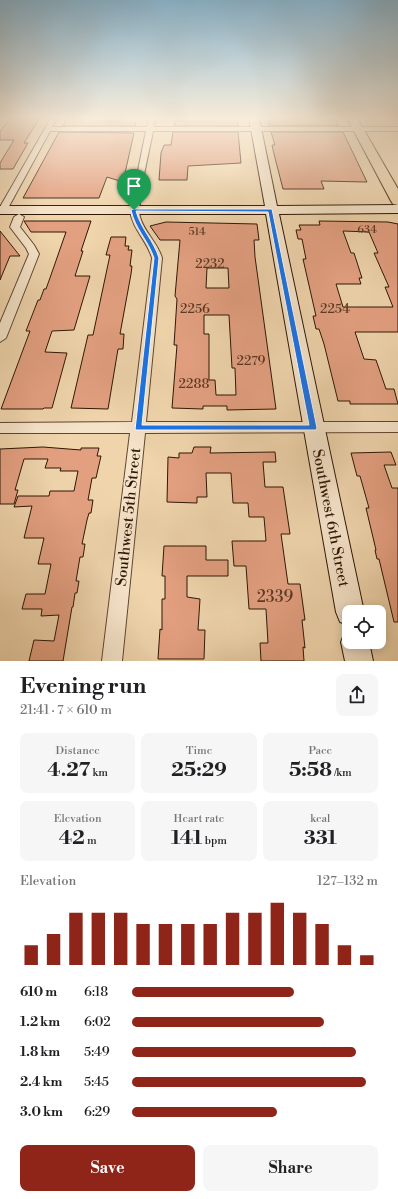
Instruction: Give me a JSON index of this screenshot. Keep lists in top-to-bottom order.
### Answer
{
  "streets": {
    "main road": ["Southwest 6th Street"],
    "street": ["Southwest 5th Street"]
  },
  "house_numbers": [
    "634",
    "514",
    "2232",
    "2256",
    "2254",
    "2279",
    "2288",
    "2339"
  ],
  "page": {
    "heading": ["Evening run", "21:41 · 7 × 610 m"],
    "stats": [
      ["Distance", "4.27 km"],
      ["Time", "25:29"],
      ["Pace", "5:58 /km"],
      ["Elevation", "42 m"],
      ["Heart rate", "141 bpm"],
      ["kcal", "331"]
    ],
    "chart": ["Elevation", "127–132 m"],
    "list": [
      {
        "name": "610 m",
        "note": "6:18"
      },
      {
        "name": "1.2 km",
        "note": "6:02"
      },
      {
        "name": "1.8 km",
        "note": "5:49"
      },
      {
        "name": "2.4 km",
        "note": "5:45"
      },
      {
        "name": "3.0 km",
        "note": "6:29"
      }
    ],
    "buttons": ["Save", "Share"]
  }
}
